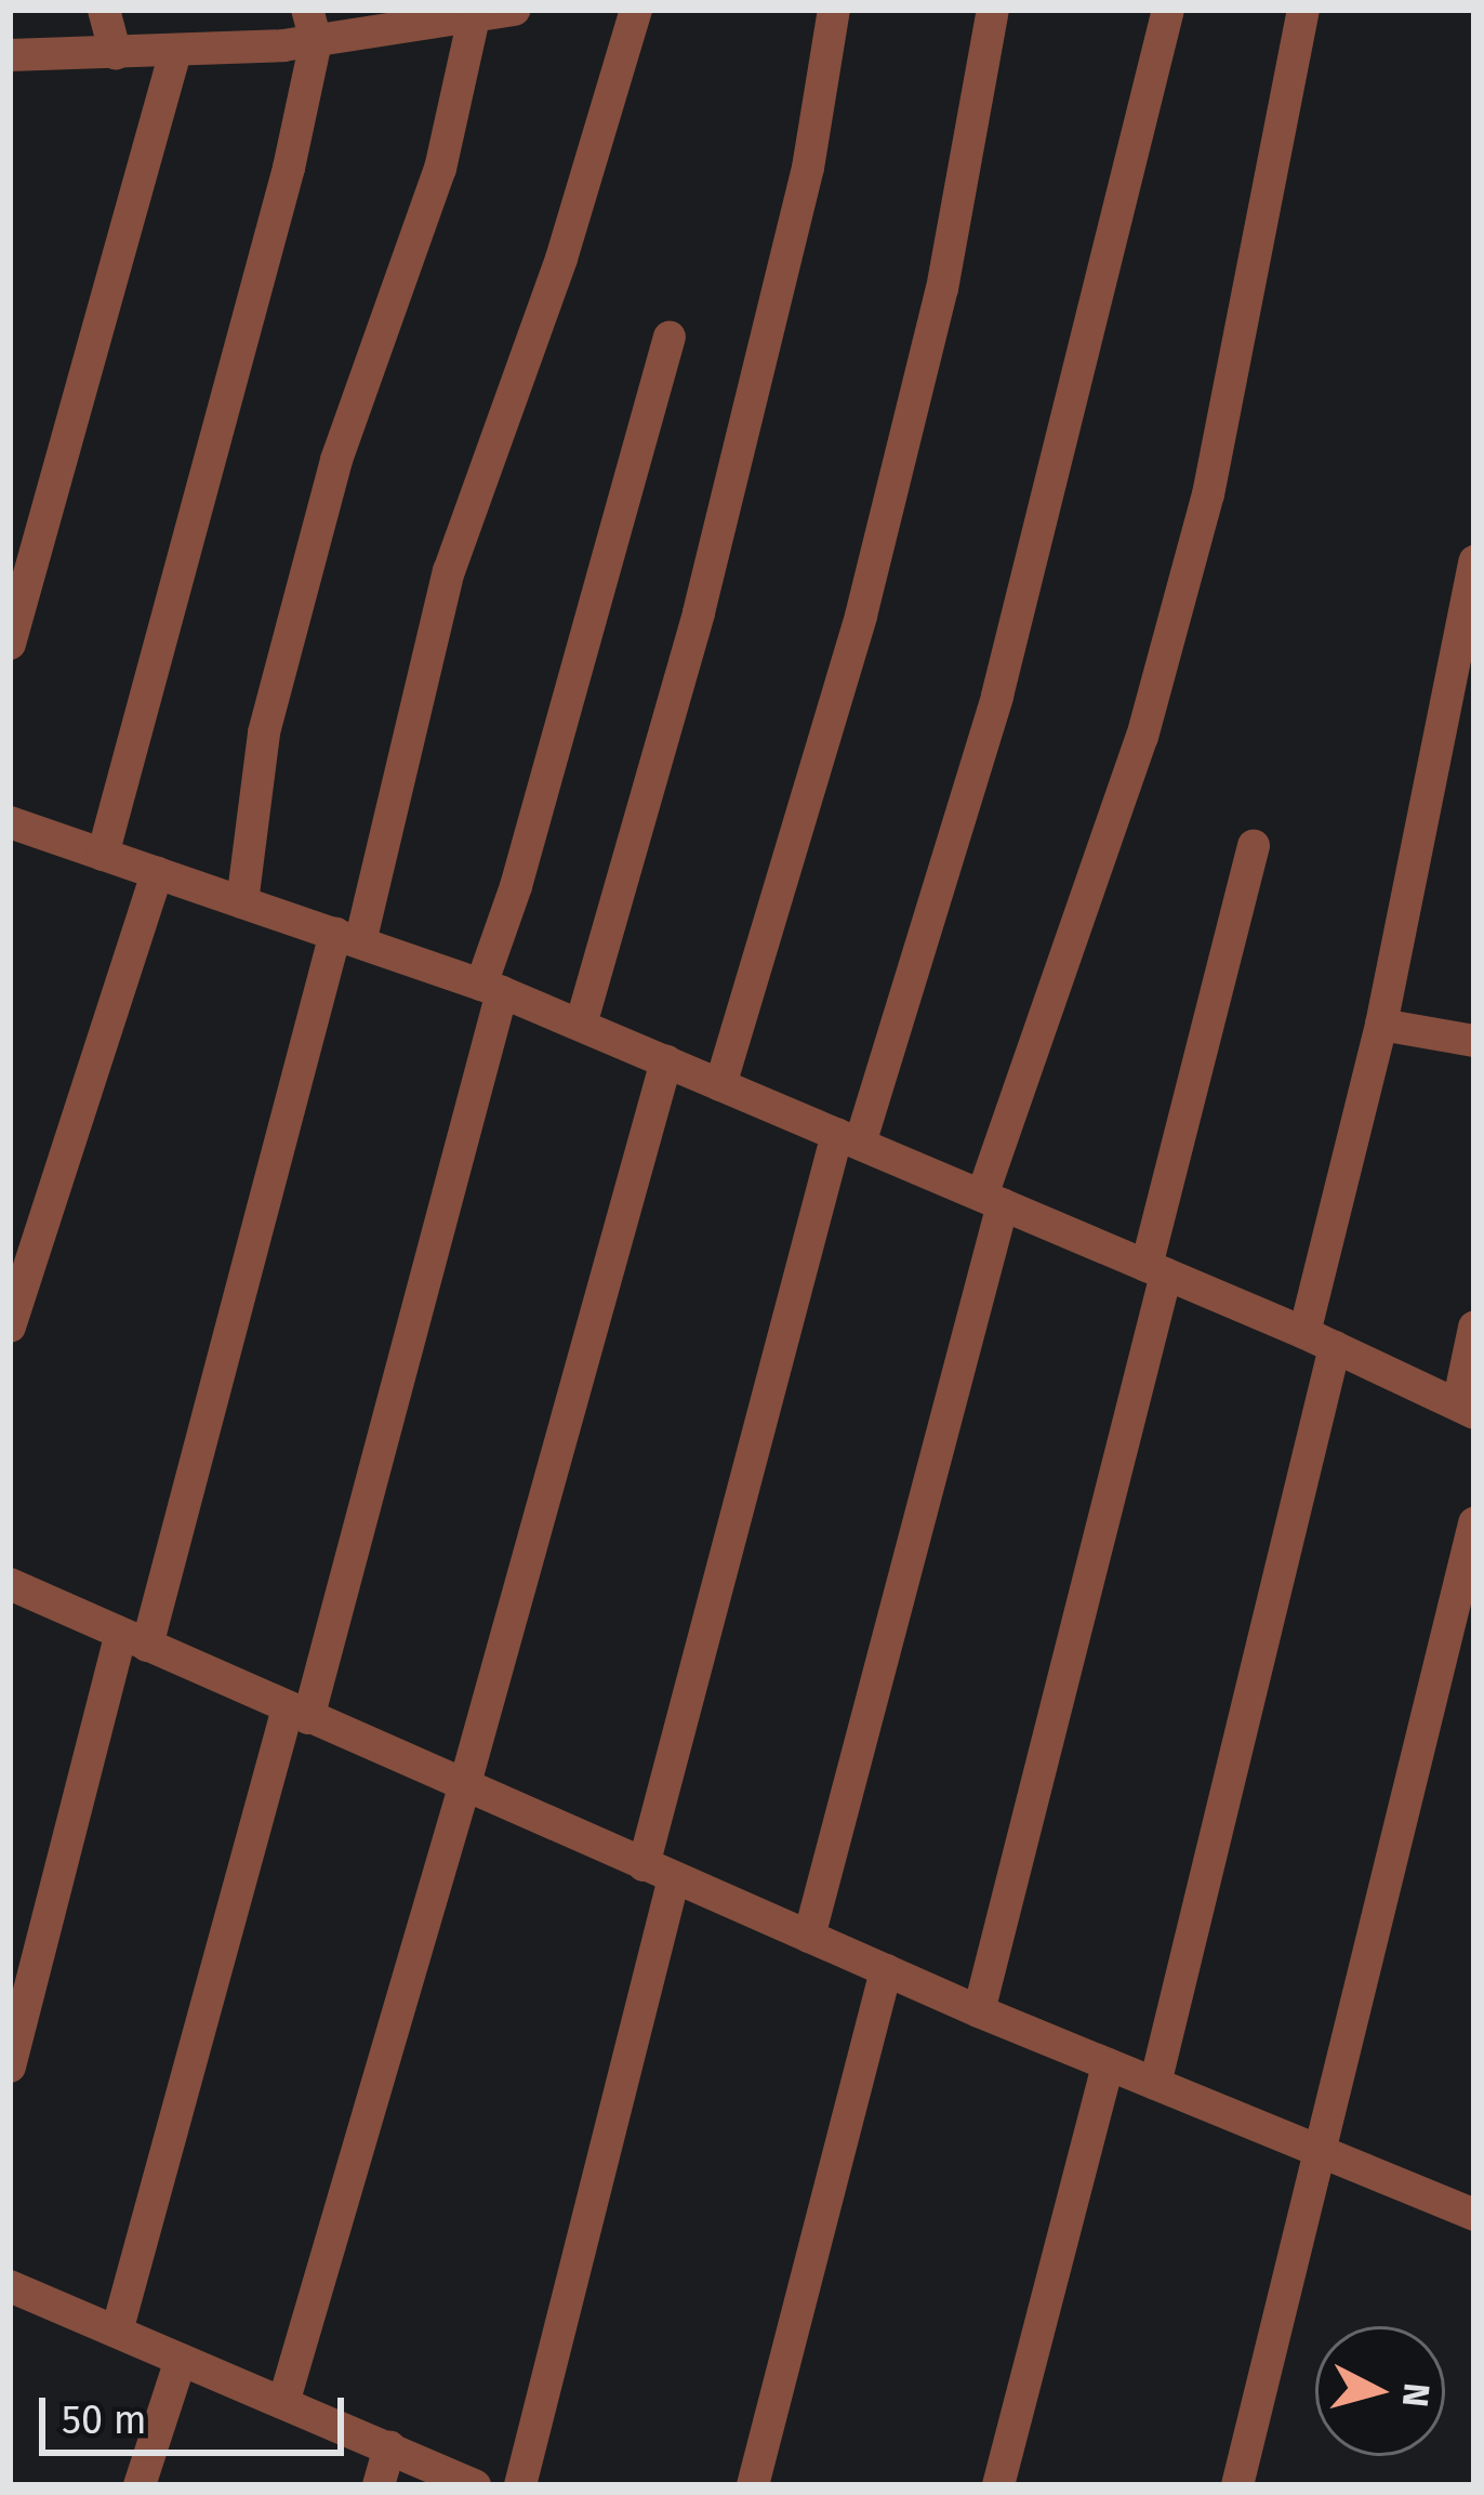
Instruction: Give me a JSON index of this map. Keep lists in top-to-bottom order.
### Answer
{
  "scale_bar": "50 m",
  "north": "right"
}
